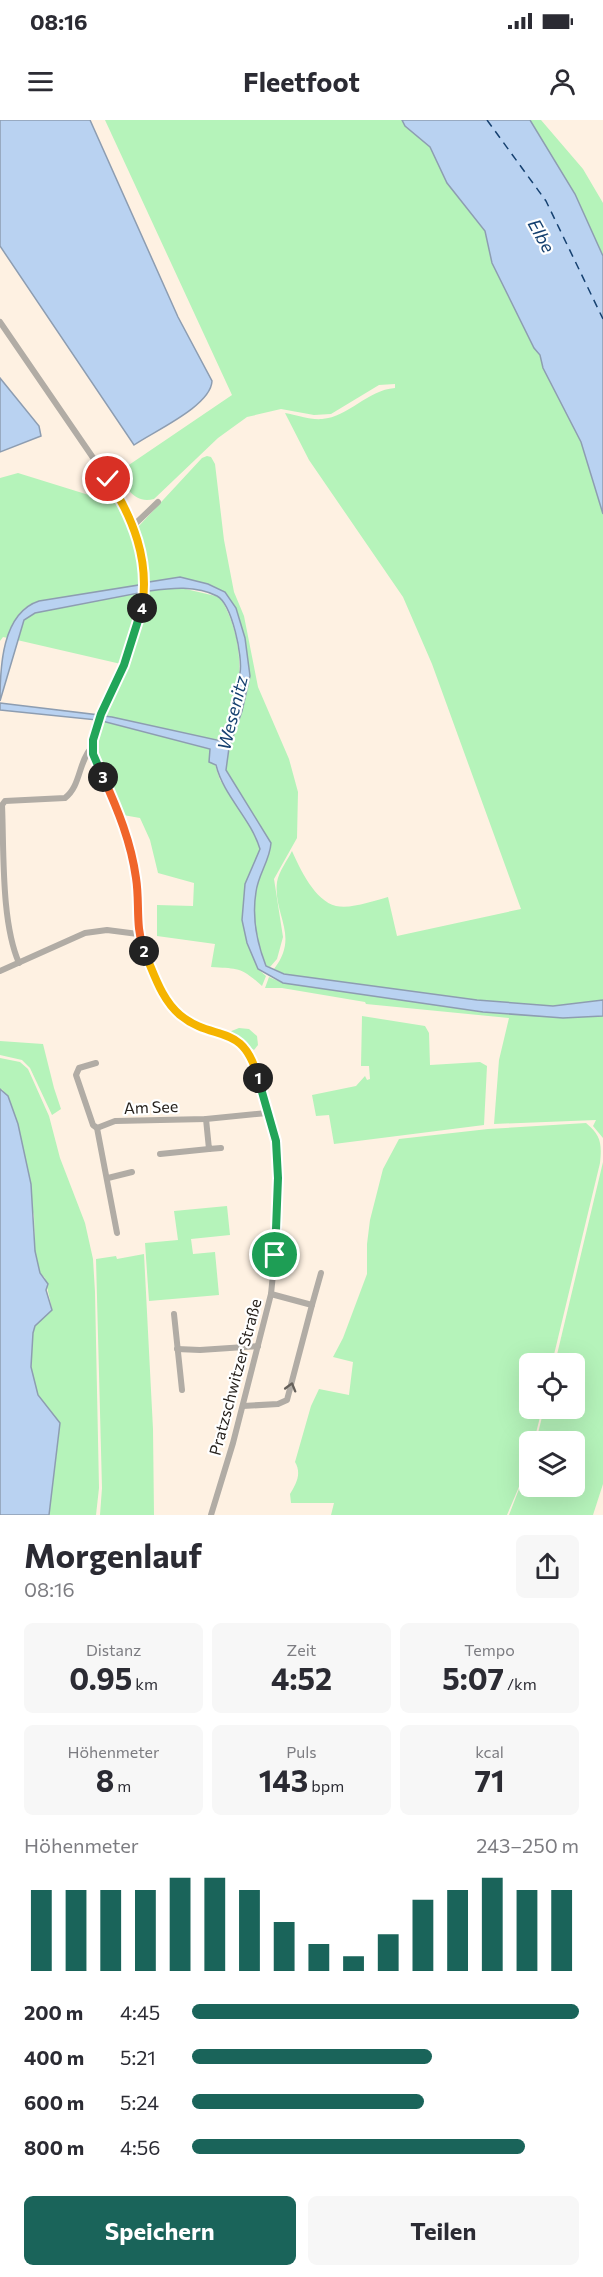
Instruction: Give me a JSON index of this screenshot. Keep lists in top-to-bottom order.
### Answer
{
  "streets": {
    "street": ["Am See", "Pratzschwitzer Straße"]
  },
  "crossings": [
    ["Am See", "Pratzschwitzer Straße"]
  ],
  "water": ["Elbe", "Wesenitz"],
  "page": {
    "status": "08:16",
    "header": "Fleetfoot",
    "pins": [
      "4",
      "3",
      "2",
      "1"
    ],
    "heading": ["Morgenlauf", "08:16"],
    "stats": [
      ["Distanz", "0.95 km"],
      ["Zeit", "4:52"],
      ["Tempo", "5:07 /km"],
      ["Höhenmeter", "8 m"],
      ["Puls", "143 bpm"],
      ["kcal", "71"]
    ],
    "chart": ["Höhenmeter", "243–250 m"],
    "list": [
      {
        "name": "200 m",
        "note": "4:45"
      },
      {
        "name": "400 m",
        "note": "5:21"
      },
      {
        "name": "600 m",
        "note": "5:24"
      },
      {
        "name": "800 m",
        "note": "4:56"
      }
    ],
    "buttons": ["Speichern", "Teilen"]
  }
}
